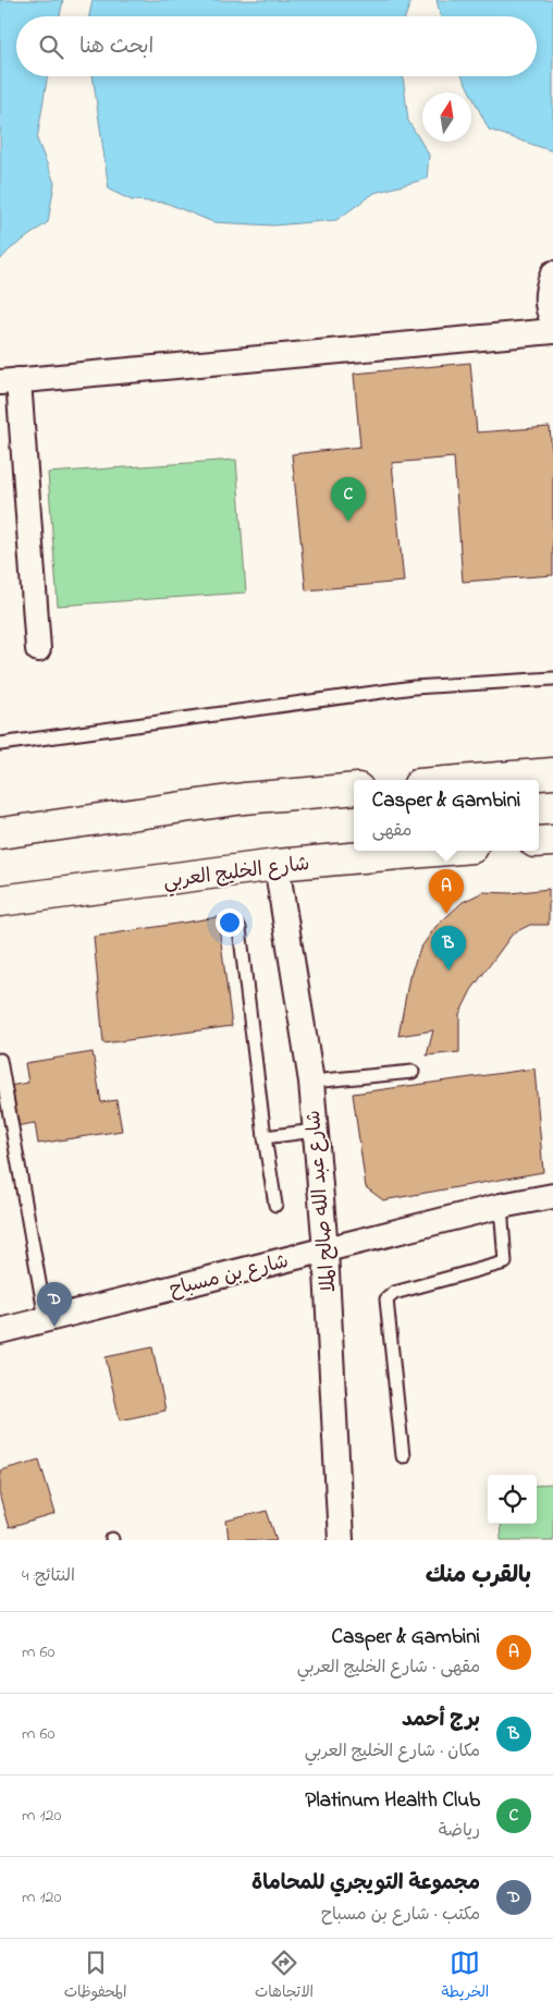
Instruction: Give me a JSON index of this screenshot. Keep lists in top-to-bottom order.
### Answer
{
  "streets": {
    "main road": ["شارع الخليج العربي"],
    "street": ["شارع عبد الله صالح الملا", "شارع بن مسباح"]
  },
  "crossings": [
    ["شارع الخليج العربي", "شارع عبد الله صالح الملا"],
    ["شارع عبد الله صالح الملا", "شارع بن مسباح"]
  ],
  "north": "top",
  "page": {
    "search": "ابحث هنا",
    "pins": [
      "C",
      "A",
      "B",
      "D"
    ],
    "popup": ["Casper & Gambini", "مقهى"],
    "heading": ["بالقرب منك", "النتائج: 4"],
    "list": [
      {
        "mark": "A",
        "name": "Casper & Gambini",
        "note": "مقهى · شارع الخليج العربي",
        "value": "60 m"
      },
      {
        "mark": "B",
        "name": "برج أحمد",
        "note": "مكان · شارع الخليج العربي",
        "value": "60 m"
      },
      {
        "mark": "C",
        "name": "Platinum Health Club",
        "note": "رياضة",
        "value": "120 m"
      },
      {
        "mark": "D",
        "name": "مجموعة التويجري للمحاماة",
        "note": "مكتب · شارع بن مسباح",
        "value": "120 m"
      }
    ],
    "nav": ["الخريطة", "الاتجاهات", "المحفوظات"]
  }
}
